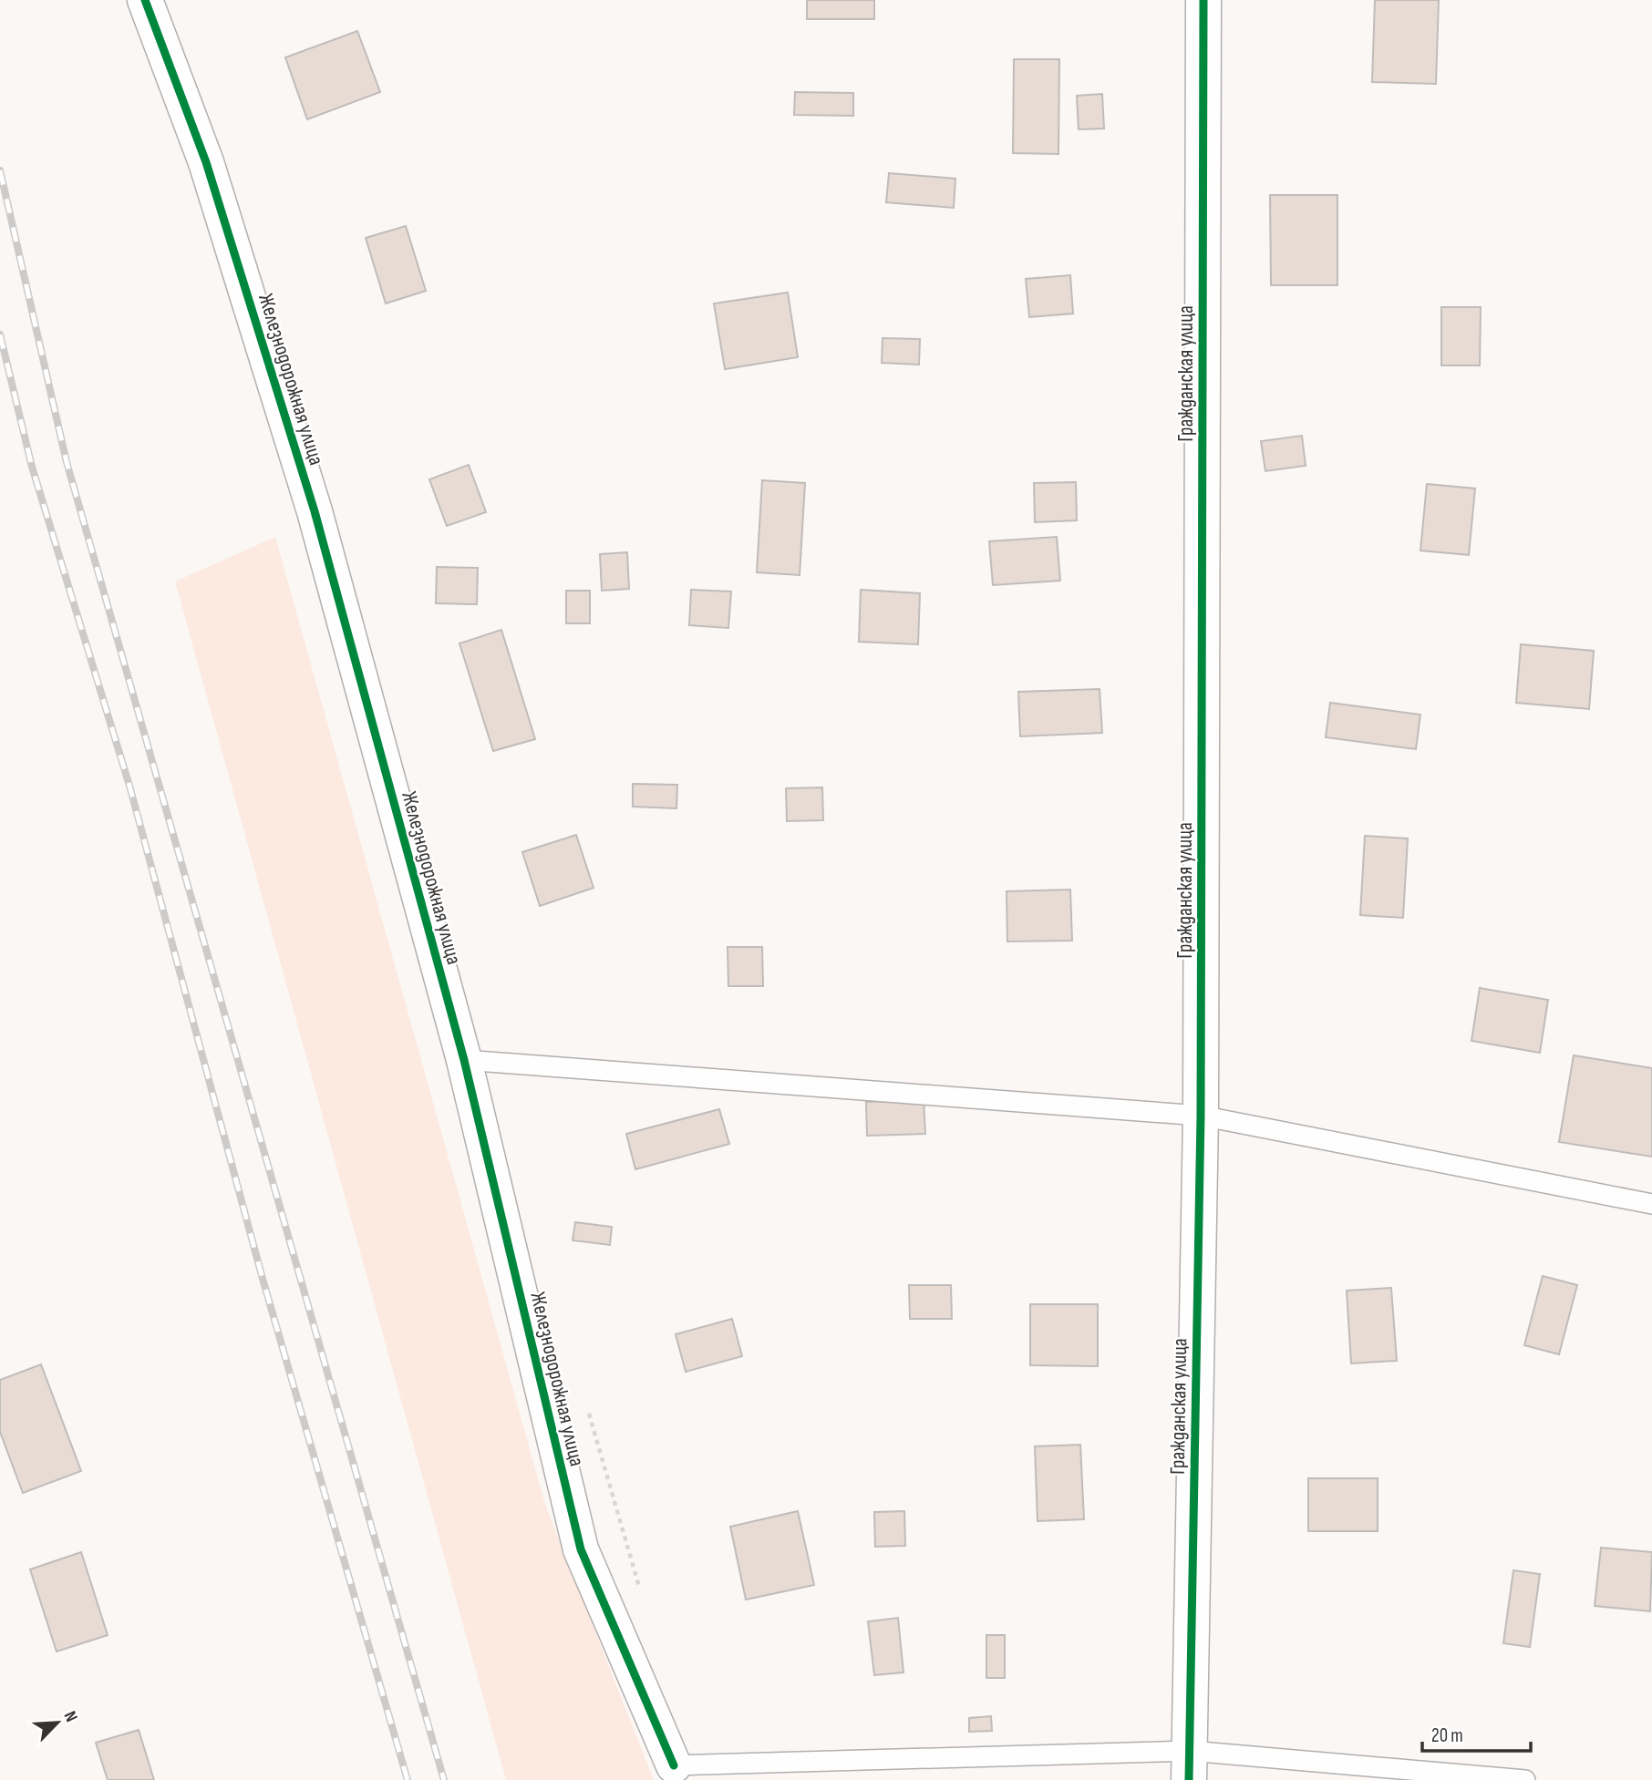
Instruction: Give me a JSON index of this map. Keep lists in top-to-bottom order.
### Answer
{
  "streets": {
    "street": ["Гражданская улица", "Железнодорожная улица"]
  },
  "scale_bar": "20 m",
  "north": "top right"
}
